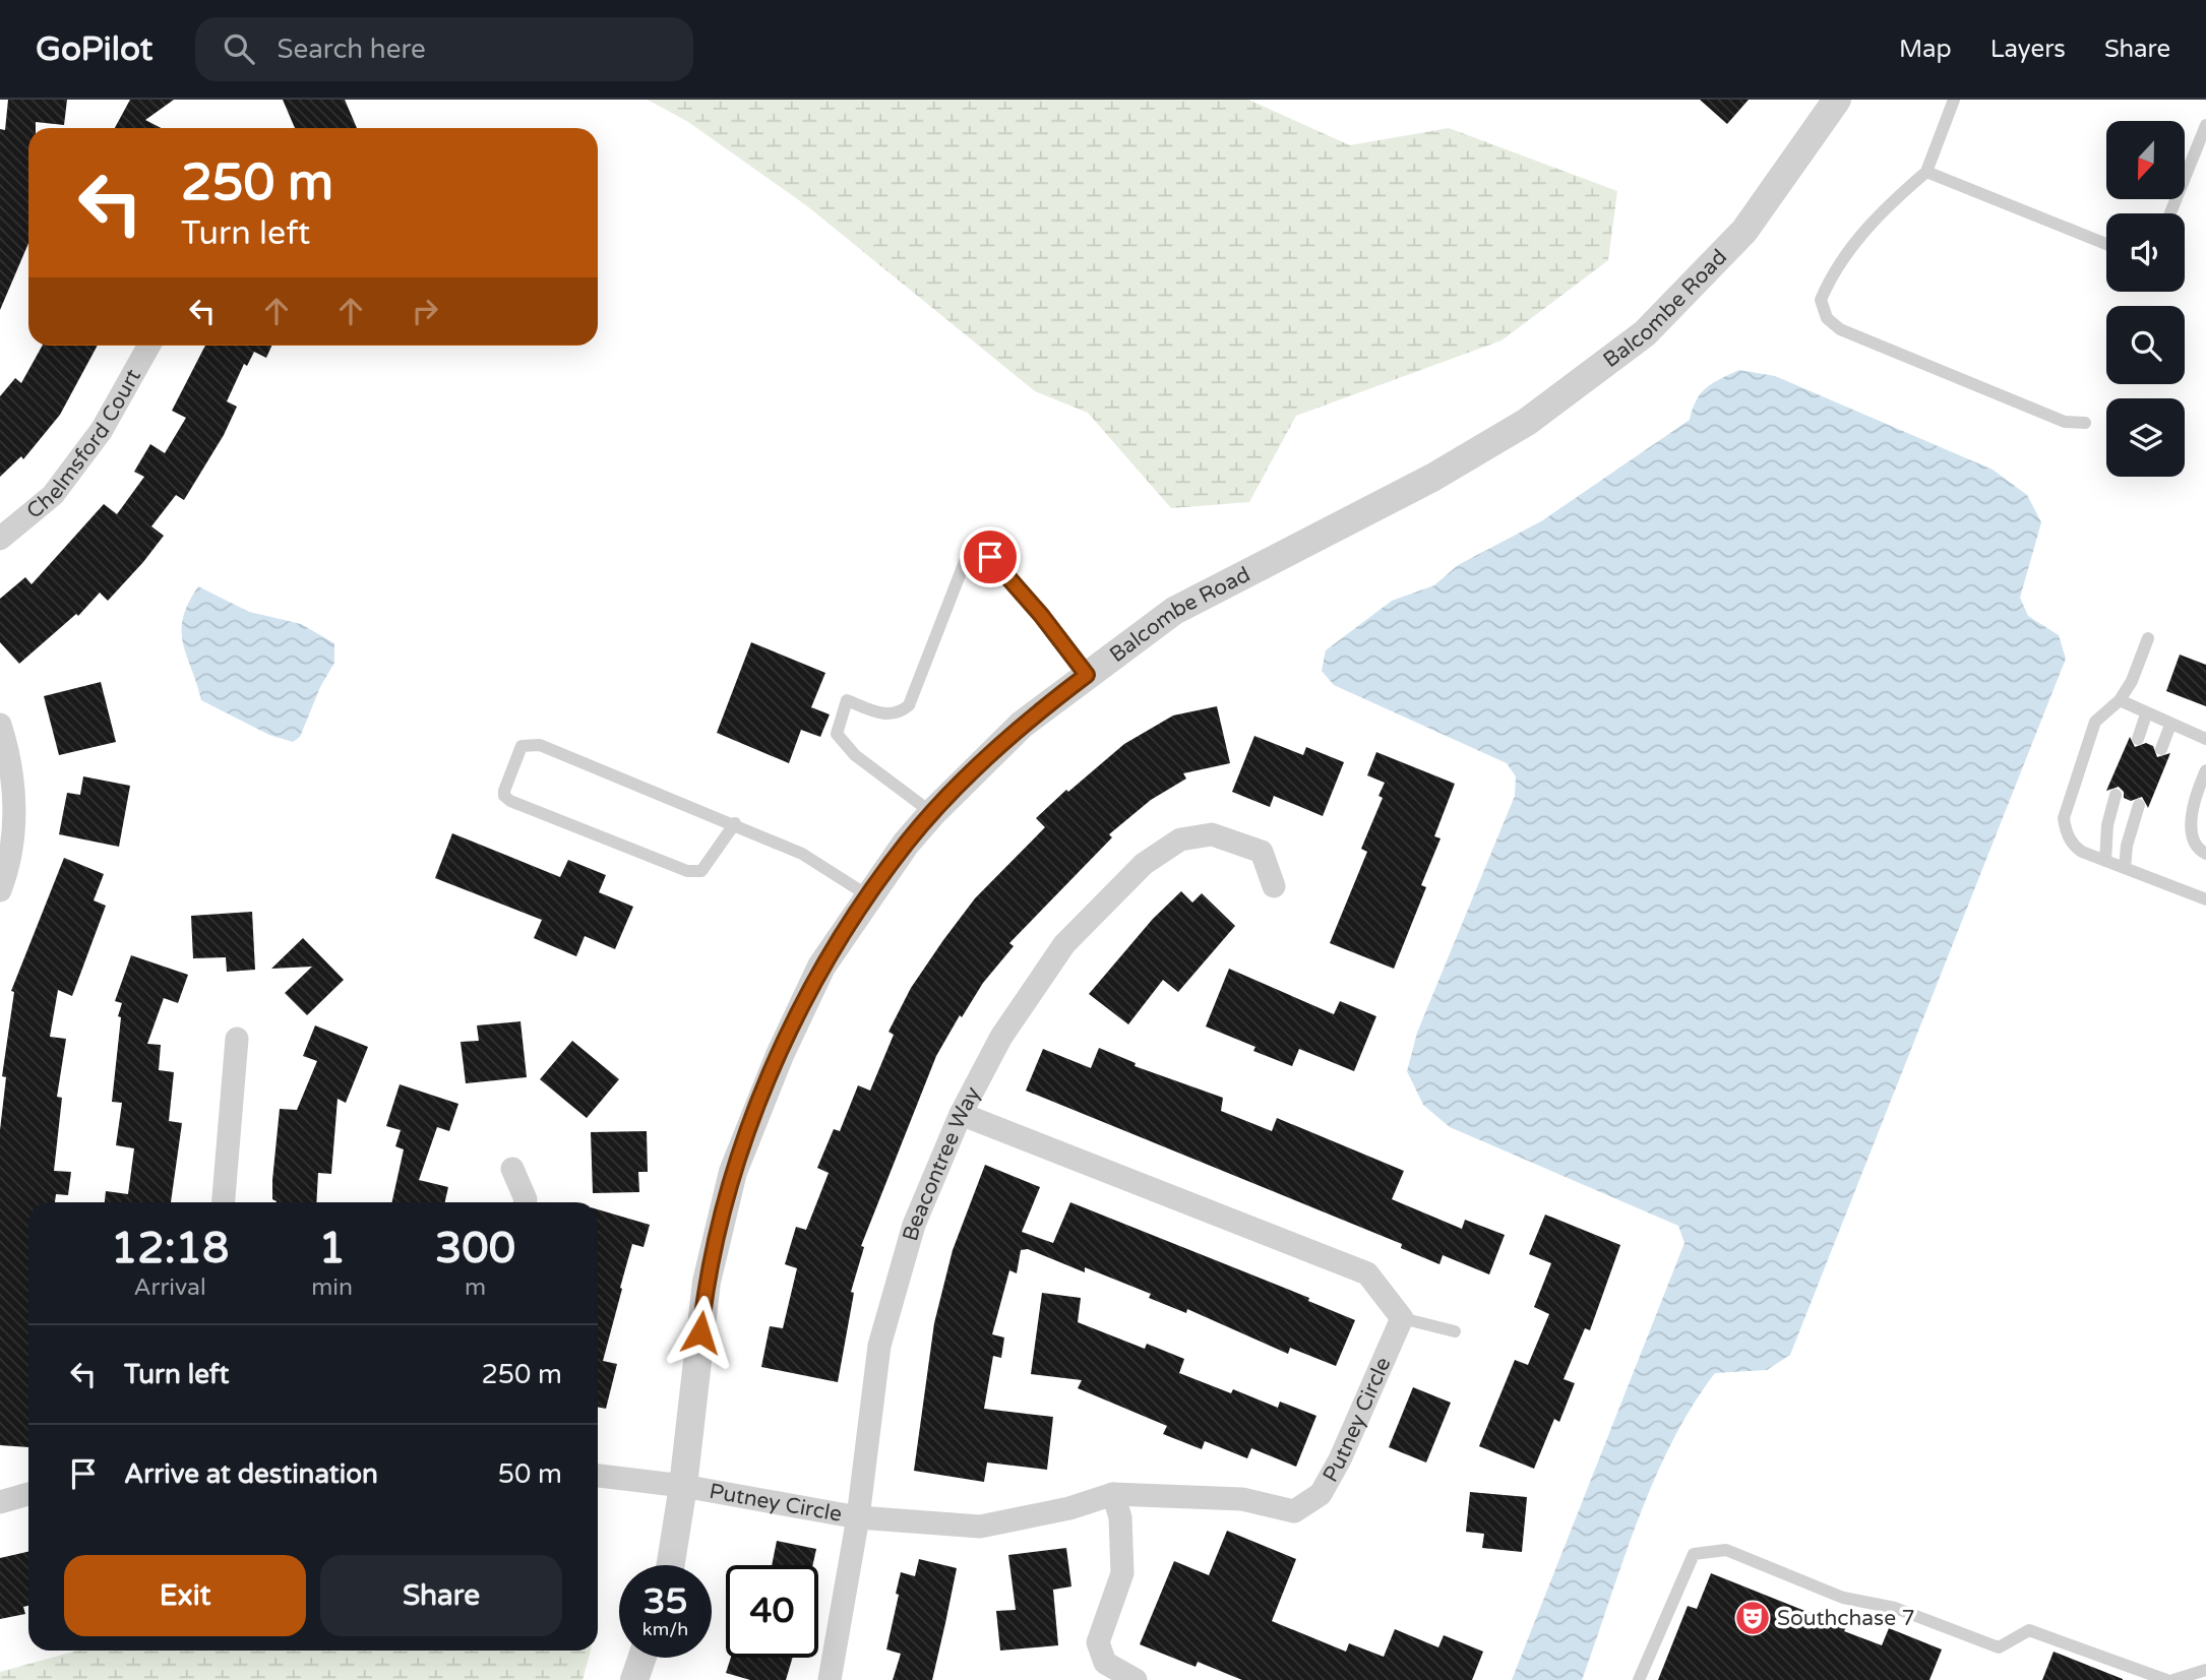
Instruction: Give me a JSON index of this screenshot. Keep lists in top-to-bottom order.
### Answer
{
  "streets": {
    "street": [
      "Balcombe Road",
      "Chelmsford Court",
      "Beacontree Way",
      "Putney Circle"
    ]
  },
  "crossings": [
    ["Balcombe Road", "Putney Circle"],
    ["Beacontree Way", "Putney Circle"]
  ],
  "places": {
    "theatre": ["Southchase 7"]
  },
  "north": "bottom",
  "page": {
    "header": "GoPilot",
    "search": "Search here",
    "nav": ["Map", "Layers", "Share"],
    "turn": ["250 m", "Turn left"],
    "eta": [
      "12:18",
      "Arrival",
      "1",
      "min",
      "300",
      "m"
    ],
    "list": [
      {
        "name": "Turn left",
        "value": "250 m"
      },
      {
        "name": "Arrive at destination",
        "value": "50 m"
      }
    ],
    "buttons": ["Exit", "Share"],
    "speed": "35 km/h",
    "limit": "40"
  }
}
